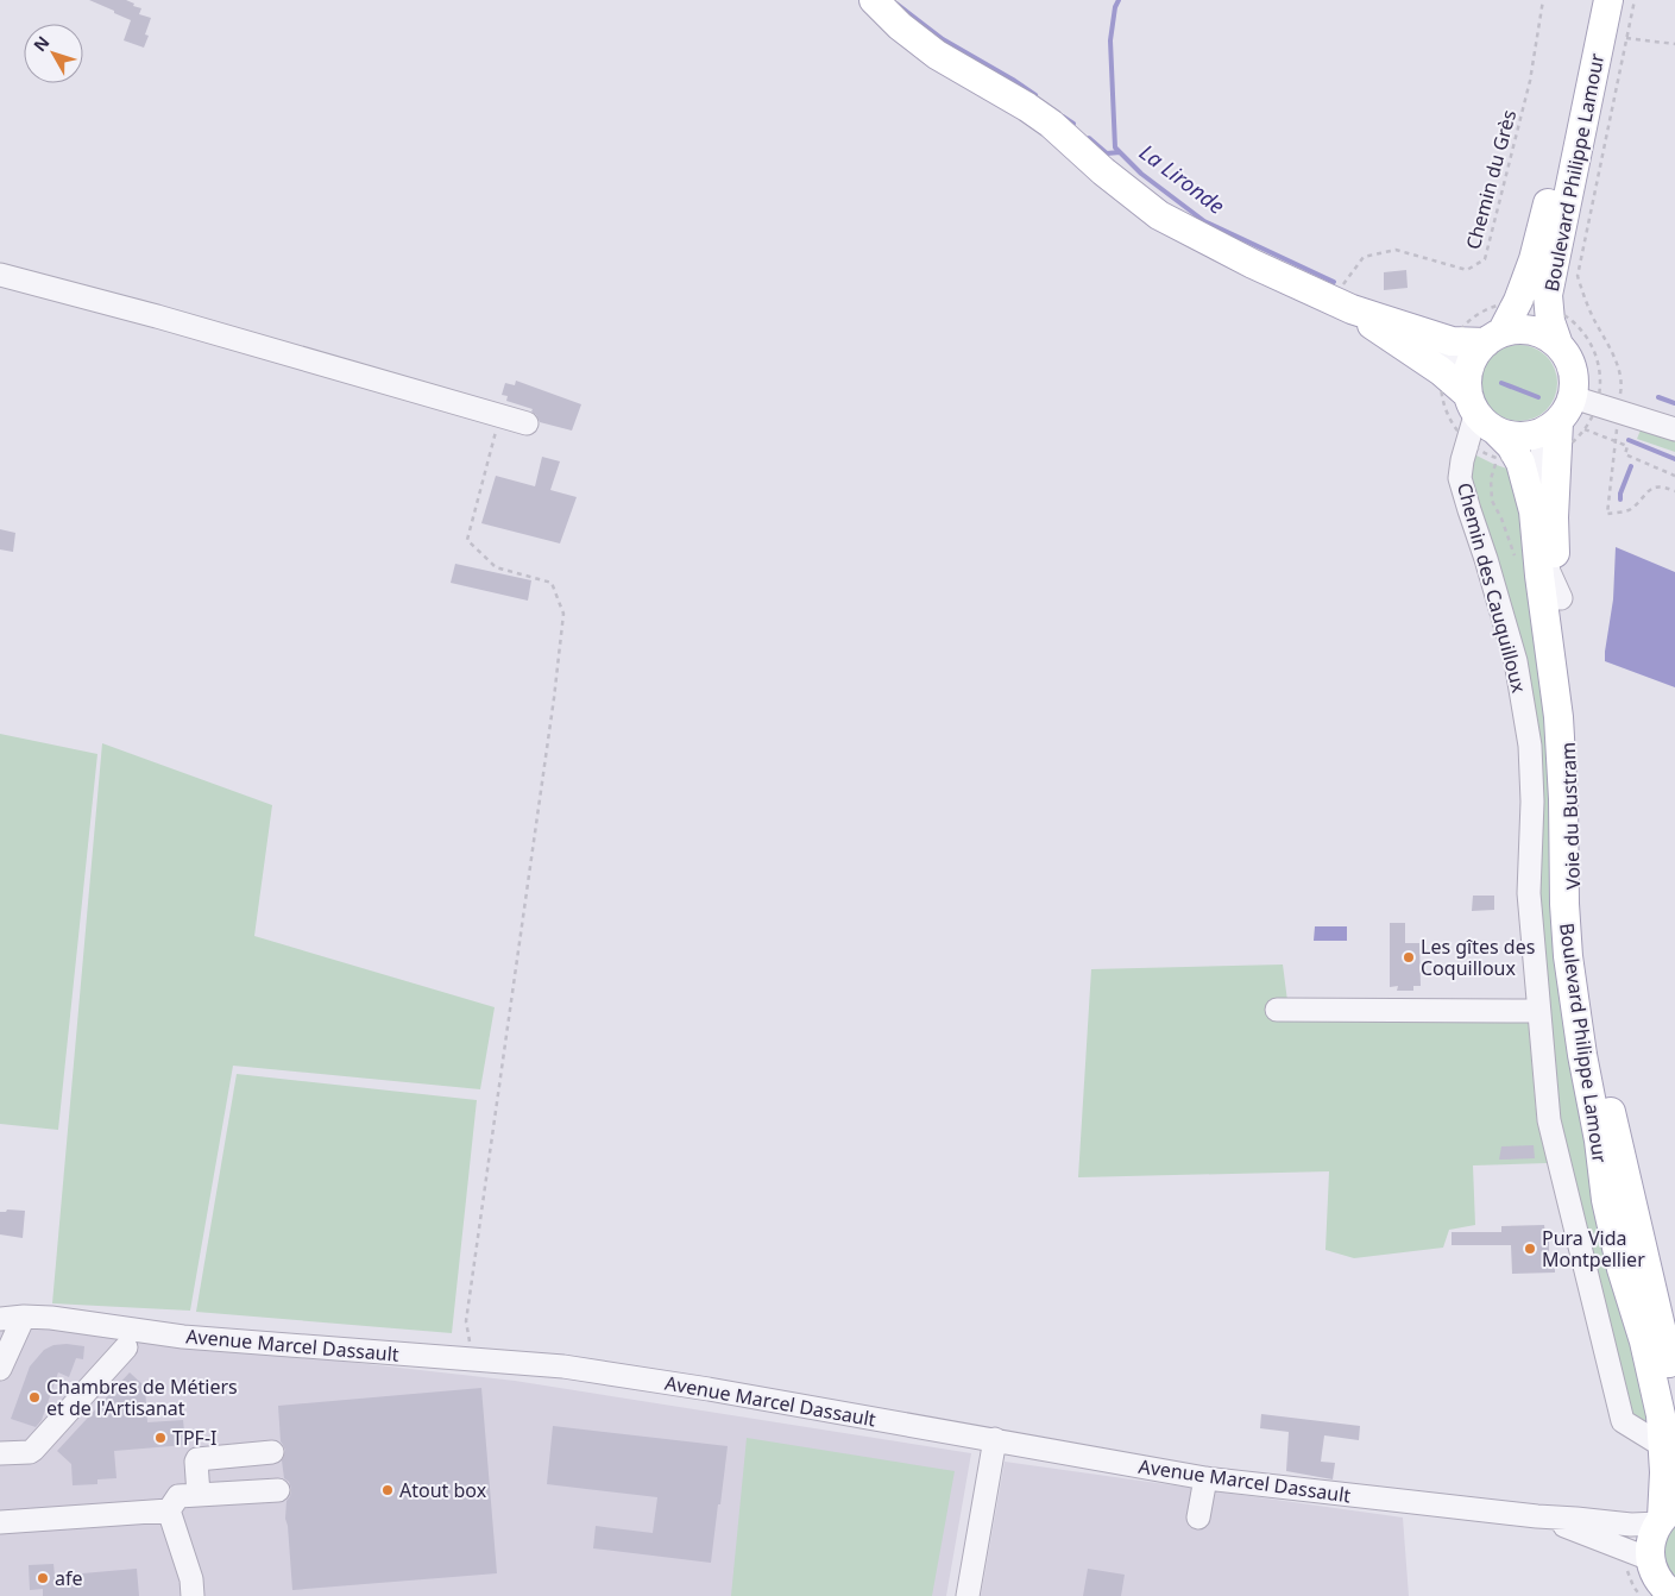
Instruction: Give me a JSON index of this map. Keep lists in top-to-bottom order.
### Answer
{
  "streets": {
    "main road": ["Boulevard Philippe Lamour"],
    "street": ["Chemin des Cauquilloux", "Avenue Marcel Dassault"],
    "path": ["Chemin du Grès"]
  },
  "crossings": [
    ["Boulevard Philippe Lamour", "Chemin du Grès"],
    ["Boulevard Philippe Lamour", "Chemin des Cauquilloux"],
    ["Boulevard Philippe Lamour", "Avenue Marcel Dassault"]
  ],
  "water": ["La Lironde"],
  "places": [
    "Les gîtes des Coquilloux",
    "Pura Vida Montpellier",
    "Chambres de Métiers et de l'Artisanat",
    "TPF-I",
    "Atout box",
    "afe"
  ],
  "north": "top left"
}
